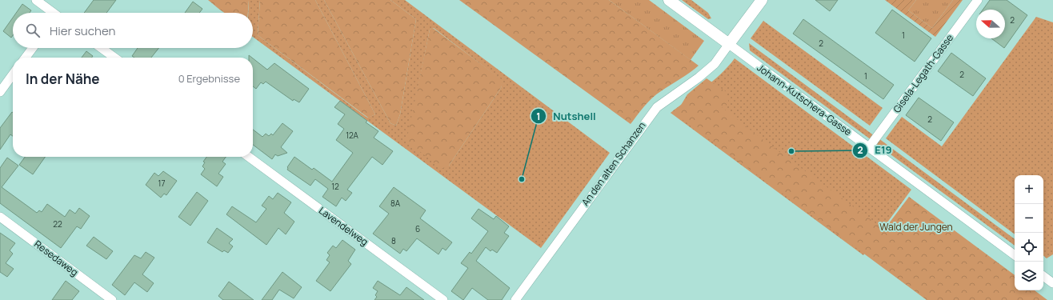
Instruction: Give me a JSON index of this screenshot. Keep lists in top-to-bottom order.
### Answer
{
  "streets": {
    "street": [
      "Gisela-Legath-Gasse",
      "Johann-Kutschera-Gasse",
      "An den alten Schanzen",
      "Lavendelweg",
      "Resedaweg"
    ]
  },
  "crossings": [
    ["Gisela-Legath-Gasse", "Johann-Kutschera-Gasse"],
    ["Johann-Kutschera-Gasse", "An den alten Schanzen"]
  ],
  "parks": ["Wald der Jungen"],
  "places": ["E19", "Nutshell"],
  "house_numbers": [
    "2",
    "1",
    "2",
    "2",
    "1",
    "2",
    "12A",
    "17",
    "12",
    "8A",
    "22",
    "6",
    "8"
  ],
  "north": "left",
  "page": {
    "search": "Hier suchen",
    "heading": ["In der Nähe", "0 Ergebnisse"],
    "map_buttons": ["+", "−"]
  }
}
